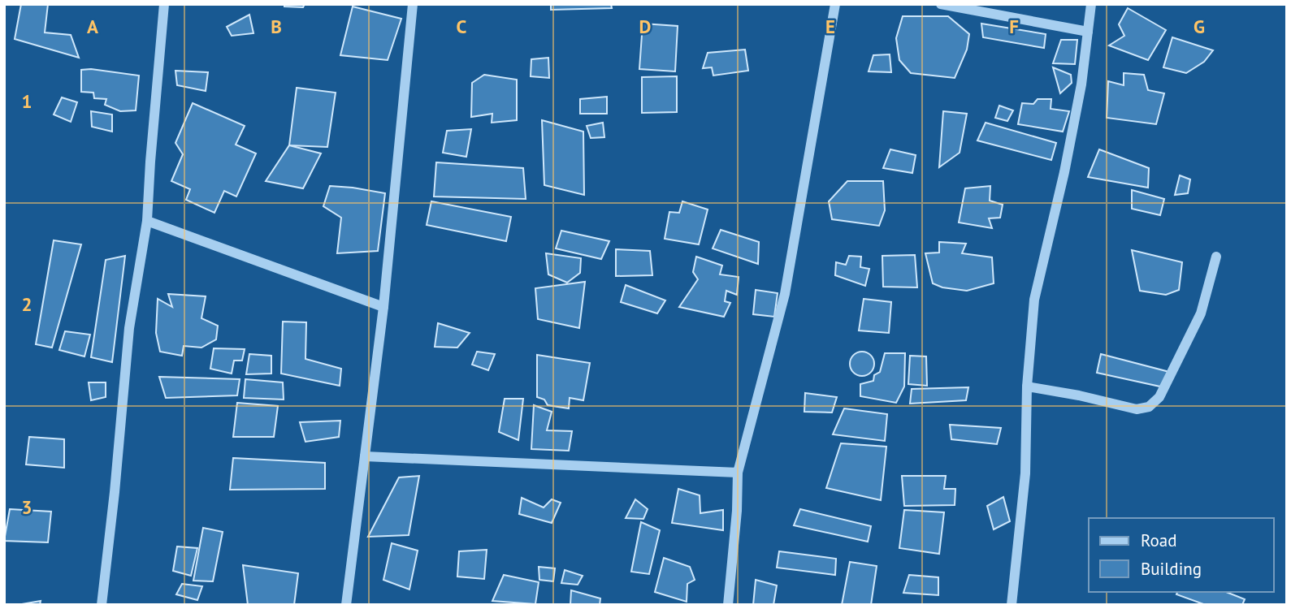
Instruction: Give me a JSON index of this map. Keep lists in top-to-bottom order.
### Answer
{
  "legend": ["Road", "Building"],
  "grid": {
    "columns": [
      "A",
      "B",
      "C",
      "D",
      "E",
      "F",
      "G"
    ],
    "rows": ["1", "2", "3"]
  }
}
